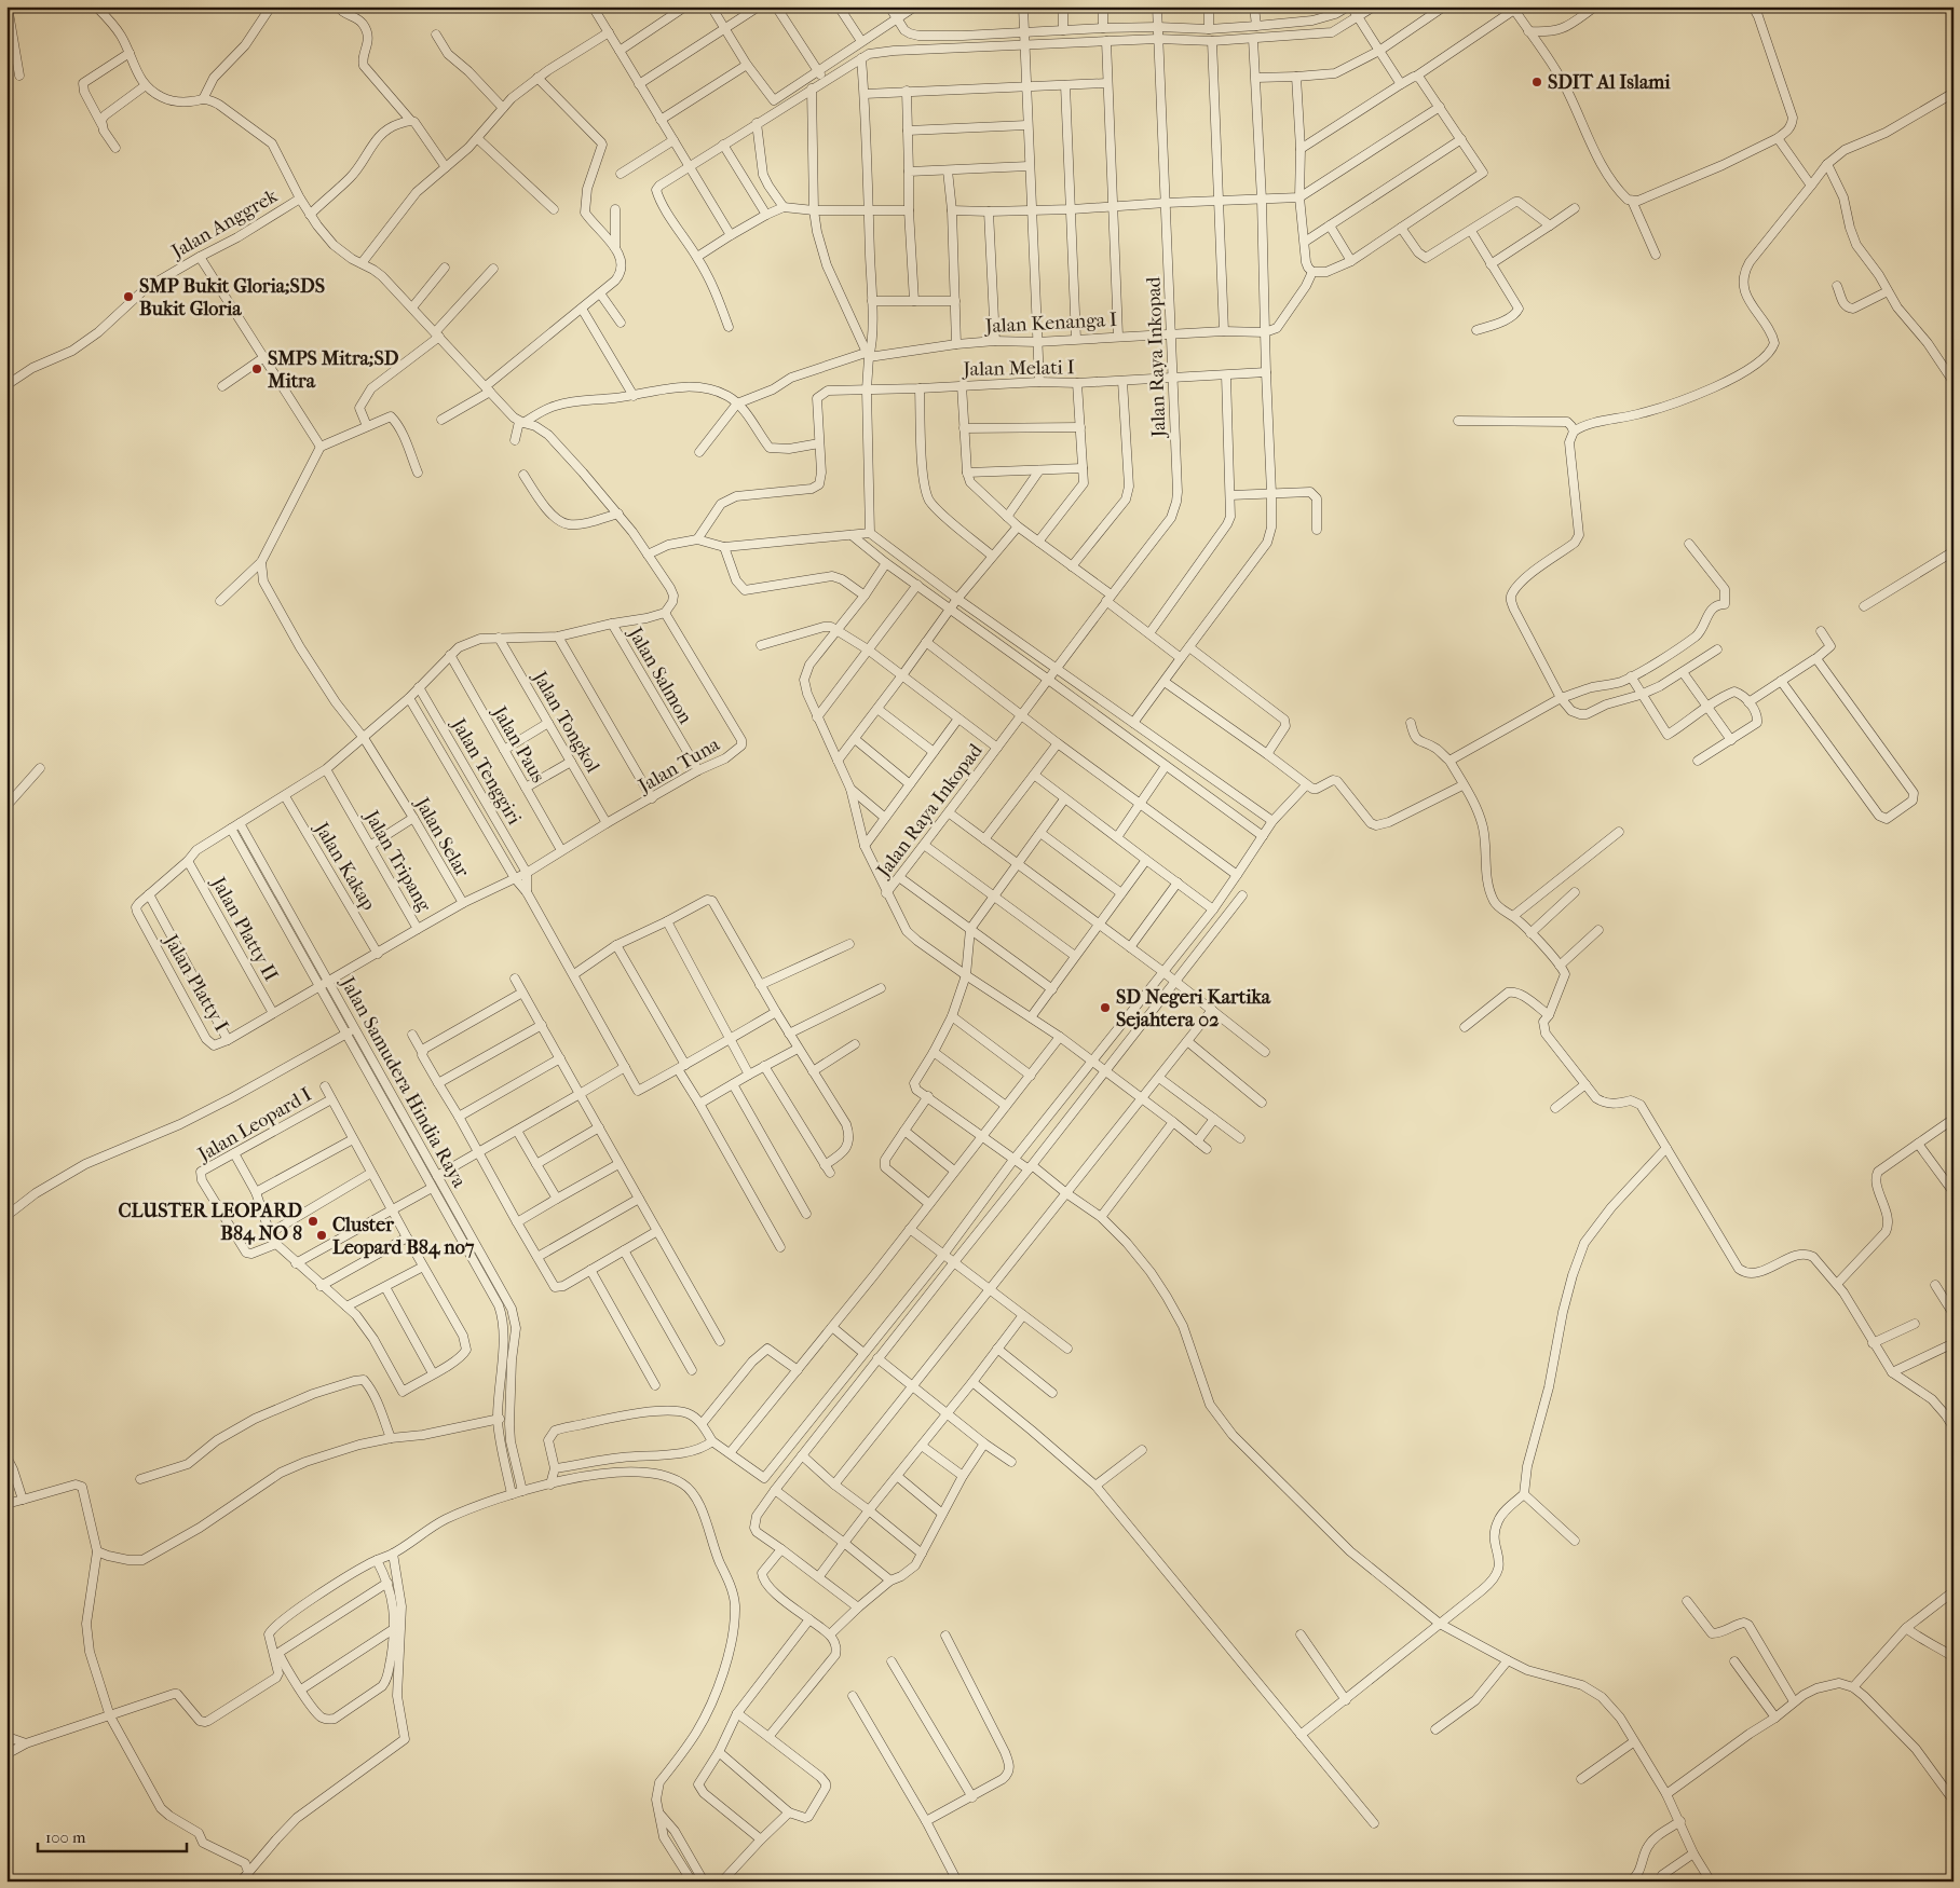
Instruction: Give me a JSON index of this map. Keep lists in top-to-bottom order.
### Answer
{
  "streets": {
    "street": [
      "Jalan Anggrek",
      "Jalan Kenanga I",
      "Jalan Raya Inkopad",
      "Jalan Melati I",
      "Jalan Salmon",
      "Jalan Tongkol",
      "Jalan Paus",
      "Jalan Tuna",
      "Jalan Tenggiri",
      "Jalan Selar",
      "Jalan Tripang",
      "Jalan Kakap",
      "Jalan Platty II",
      "Jalan Platty I",
      "Jalan Samudera Hindia Raya",
      "Jalan Leopard I"
    ]
  },
  "crossings": [
    ["Jalan Kenanga I", "Jalan Raya Inkopad"],
    ["Jalan Raya Inkopad", "Jalan Melati I"],
    ["Jalan Salmon", "Jalan Tuna"],
    ["Jalan Salmon", "Jalan Platty I"],
    ["Jalan Tongkol", "Jalan Tuna"],
    ["Jalan Tongkol", "Jalan Platty I"],
    ["Jalan Paus", "Jalan Tuna"],
    ["Jalan Paus", "Jalan Platty I"],
    ["Jalan Tuna", "Jalan Tenggiri"],
    ["Jalan Tuna", "Jalan Selar"],
    ["Jalan Tuna", "Jalan Platty I"],
    ["Jalan Tenggiri", "Jalan Selar"],
    ["Jalan Tenggiri", "Jalan Platty I"],
    ["Jalan Selar", "Jalan Platty I"],
    ["Jalan Tripang", "Jalan Kakap"],
    ["Jalan Tripang", "Jalan Platty I"],
    ["Jalan Kakap", "Jalan Platty I"],
    ["Jalan Platty II", "Jalan Platty I"],
    ["Jalan Platty I", "Jalan Samudera Hindia Raya"]
  ],
  "places": [
    "SDIT Al Islami",
    "SMP Bukit Gloria;SDS Bukit Gloria",
    "SMPS Mitra;SD Mitra",
    "SD Negeri Kartika Sejahtera 02",
    "CLUSTER LEOPARD B84 NO 8",
    "Cluster Leopard B84 no7"
  ],
  "scale_bar": "100 m"
}
